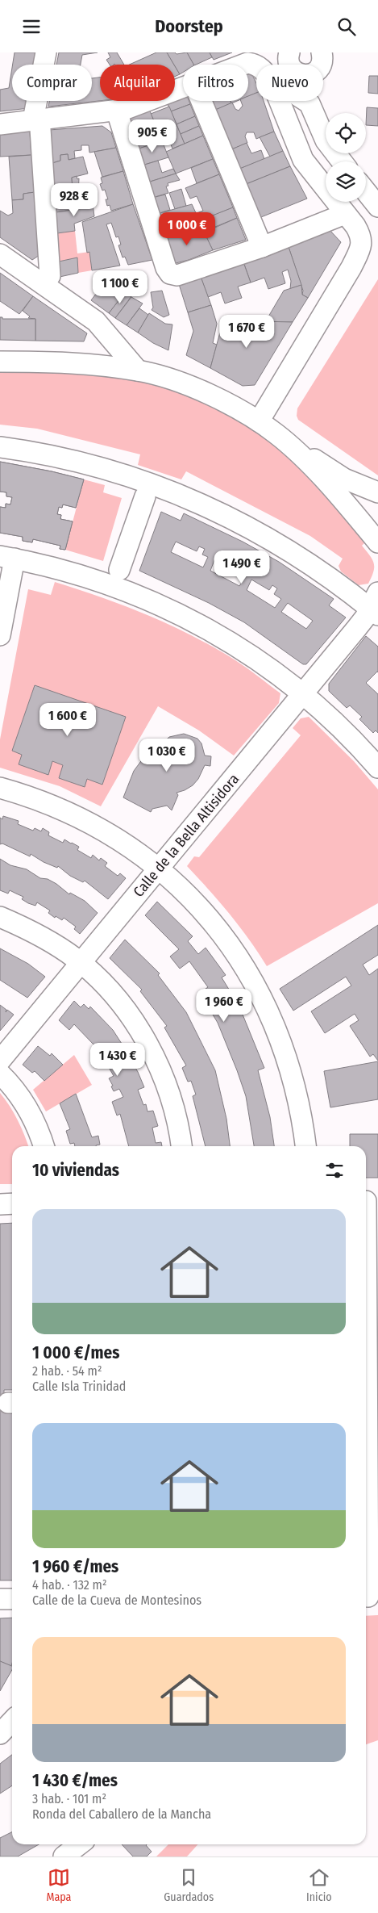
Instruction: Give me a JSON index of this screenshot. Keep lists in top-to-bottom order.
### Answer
{
  "streets": {
    "street": ["Calle de la Bella Altisidora"]
  },
  "page": {
    "header": "Doorstep",
    "chip": [
      "Comprar",
      "Alquilar",
      "Filtros",
      "Nuevo"
    ],
    "price": [
      "905 €",
      "928 €",
      "1 000 €",
      "1 100 €",
      "1 670 €",
      "1 490 €",
      "1 600 €",
      "1 030 €",
      "1 960 €",
      "1 430 €"
    ],
    "heading": "10 viviendas",
    "list": [
      {
        "name": "1 000 €/mes",
        "note": "2 hab. · 54 m² · Calle Isla Trinidad"
      },
      {
        "name": "1 960 €/mes",
        "note": "4 hab. · 132 m² · Calle de la Cueva de Montesinos"
      },
      {
        "name": "1 430 €/mes",
        "note": "3 hab. · 101 m² · Ronda del Caballero de la Mancha"
      }
    ],
    "tabs": ["Mapa", "Guardados", "Inicio"]
  }
}
